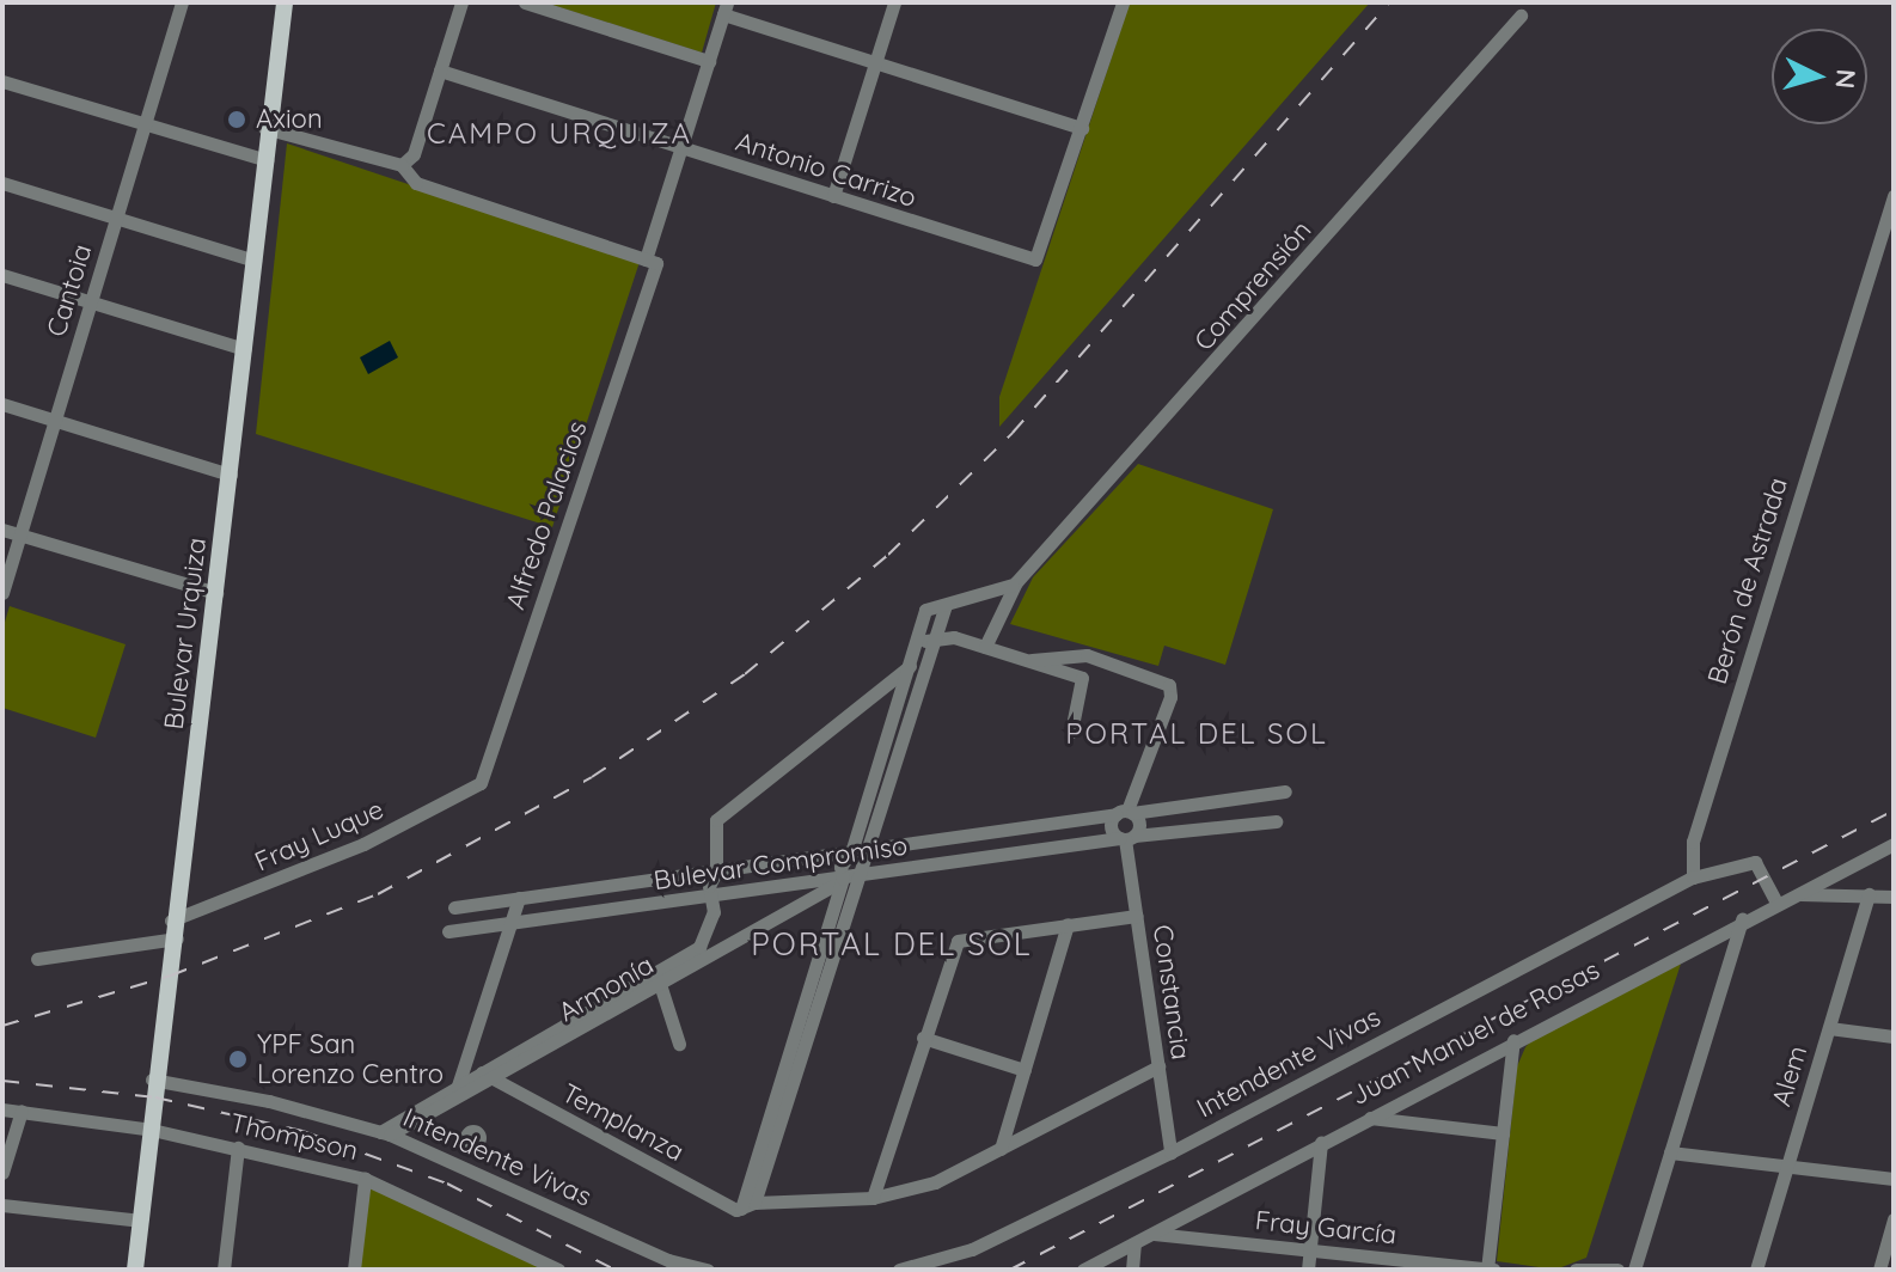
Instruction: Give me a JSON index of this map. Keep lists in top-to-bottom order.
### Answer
{
  "streets": {
    "main road": ["Bulevar Urquiza"],
    "street": [
      "Antonio Carrizo",
      "Comprensión",
      "Cantoia",
      "Alfredo Palacios",
      "Berón de Astrada",
      "Fray Luque",
      "Bulevar Compromiso",
      "Armonía",
      "Constancia",
      "Juan Manuel de Rosas",
      "Intendente Vivas",
      "Alem",
      "Templanza",
      "Thompson",
      "Fray García"
    ]
  },
  "crossings": [
    ["Antonio Carrizo", "Alfredo Palacios"],
    ["Alfredo Palacios", "Fray Luque"],
    ["Berón de Astrada", "Intendente Vivas"],
    ["Bulevar Urquiza", "Fray Luque"],
    ["Bulevar Urquiza", "Intendente Vivas"],
    ["Bulevar Urquiza", "Thompson"],
    ["Bulevar Compromiso", "Armonía"],
    ["Bulevar Compromiso", "Constancia"],
    ["Armonía", "Intendente Vivas"],
    ["Armonía", "Templanza"],
    ["Constancia", "Intendente Vivas"],
    ["Juan Manuel de Rosas", "Fray García"]
  ],
  "districts": ["CAMPO URQUIZA", "PORTAL DEL SOL", "PORTAL DEL SOL"],
  "places": ["Axion", "YPF San Lorenzo Centro"],
  "north": "right"
}
